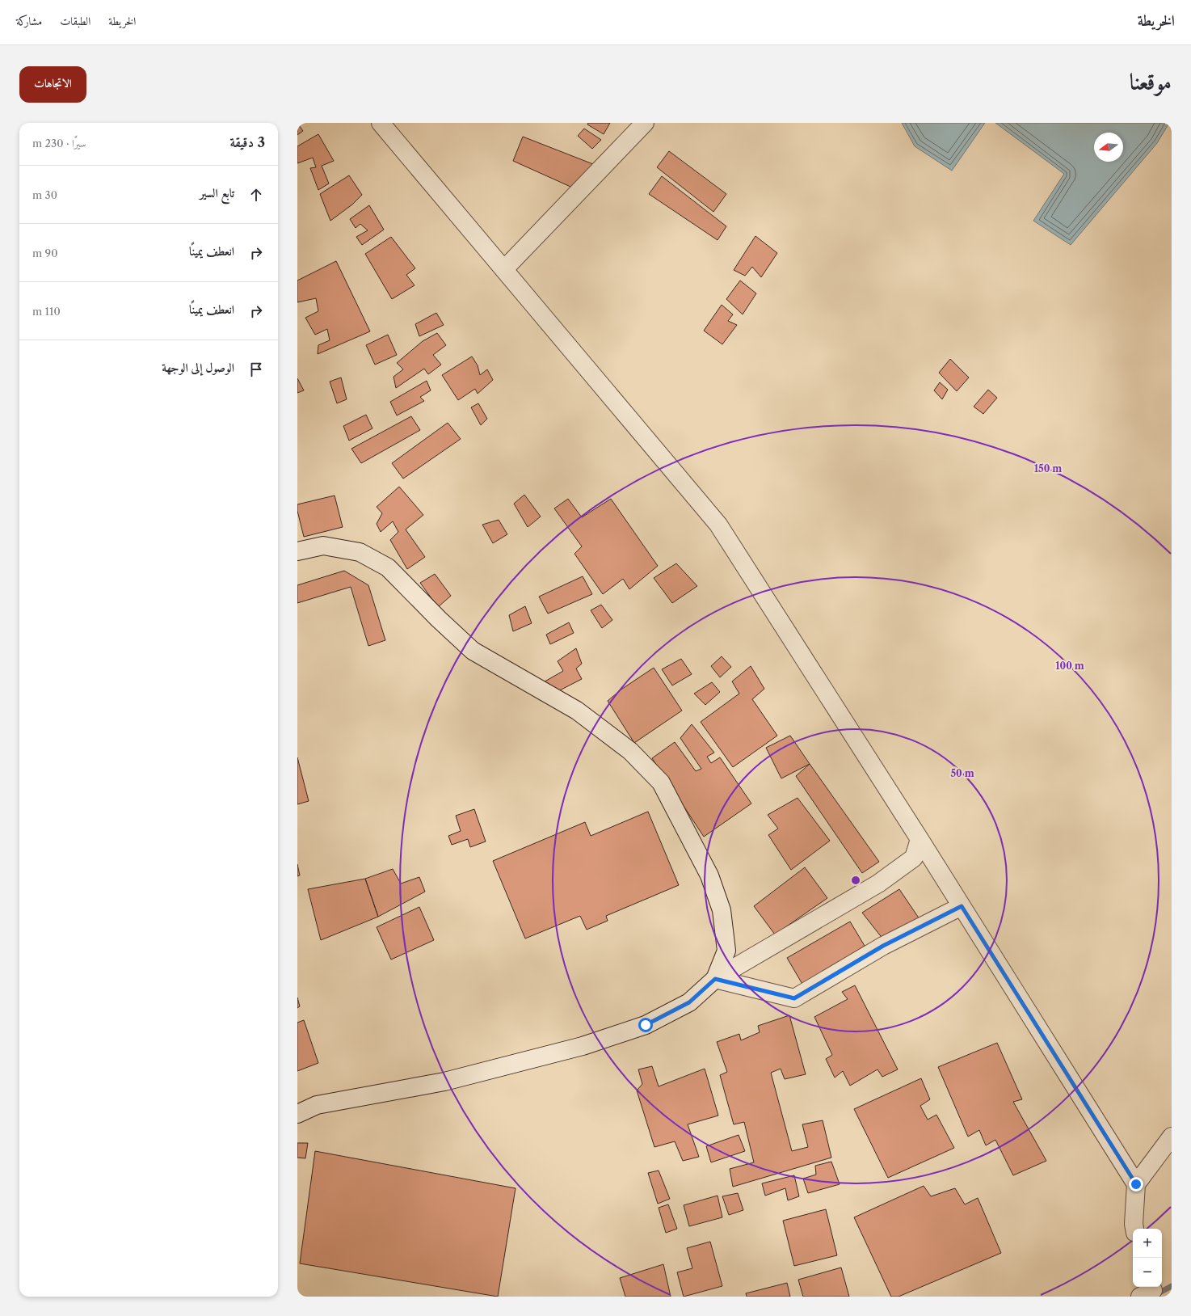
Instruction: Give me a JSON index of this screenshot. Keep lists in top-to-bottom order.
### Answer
{
  "north": "left",
  "page": {
    "header": "الخريطة",
    "nav": ["الخريطة", "الطبقات", "مشاركة"],
    "title": "موقعنا",
    "buttons": "الاتجاهات",
    "heading": ["3 دقيقة", "سيرًا · 230 m"],
    "list": [
      ["تابع السير", "30 m"],
      ["انعطف يمينًا", "90 m"],
      ["انعطف يمينًا", "110 m"],
      "الوصول إلى الوجهة"
    ],
    "map_buttons": ["+", "−"]
  },
  "rings": ["150 m", "100 m", "50 m"]
}
